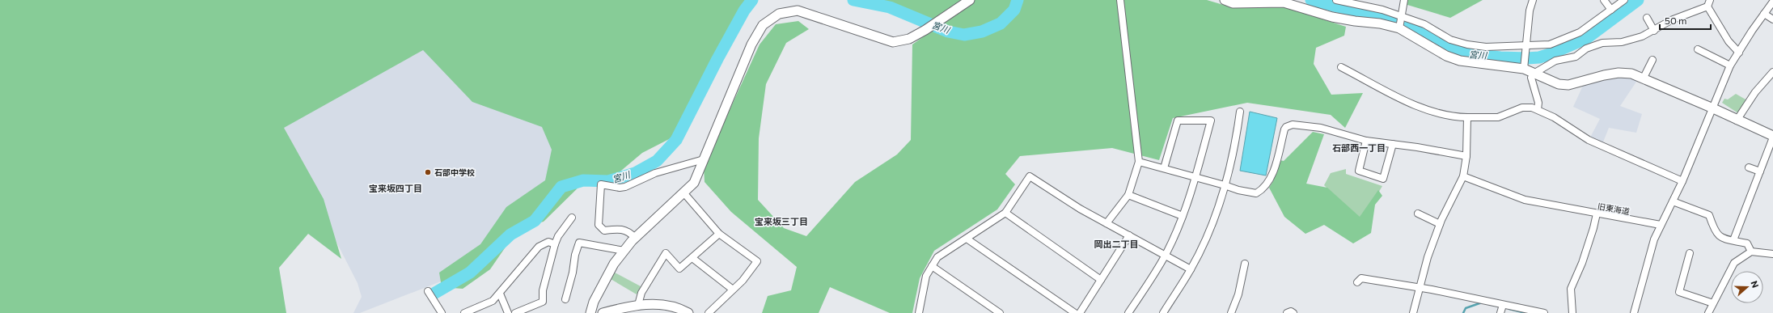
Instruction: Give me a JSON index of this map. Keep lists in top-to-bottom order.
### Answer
{
  "streets": {
    "street": ["旧東海道"]
  },
  "districts": [
    "石部西一丁目",
    "宝来坂四丁目",
    "宝来坂三丁目",
    "岡出二丁目"
  ],
  "water": ["宮川"],
  "places": ["石部中学校"],
  "scale_bar": "50 m",
  "north": "right"
}
